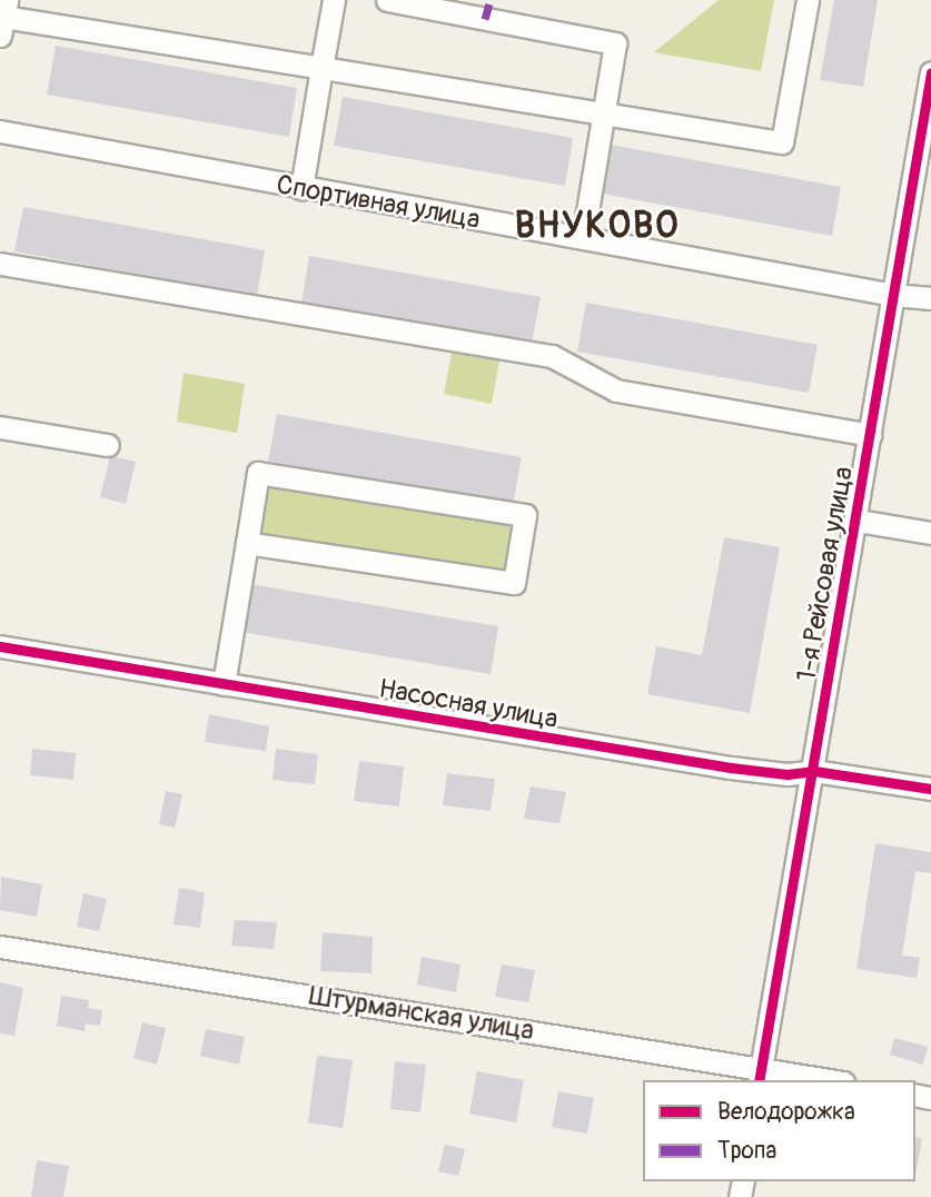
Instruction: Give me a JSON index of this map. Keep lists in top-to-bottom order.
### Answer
{
  "streets": {
    "street": [
      "Спортивная улица",
      "1-я Рейсовая улица",
      "Насосная улица",
      "Штурманская улица"
    ]
  },
  "crossings": [
    ["Спортивная улица", "1-я Рейсовая улица"],
    ["1-я Рейсовая улица", "Насосная улица"],
    ["1-я Рейсовая улица", "Штурманская улица"]
  ],
  "districts": ["ВНУКОВО"],
  "legend": ["Велодорожка", "Тропа"]
}
